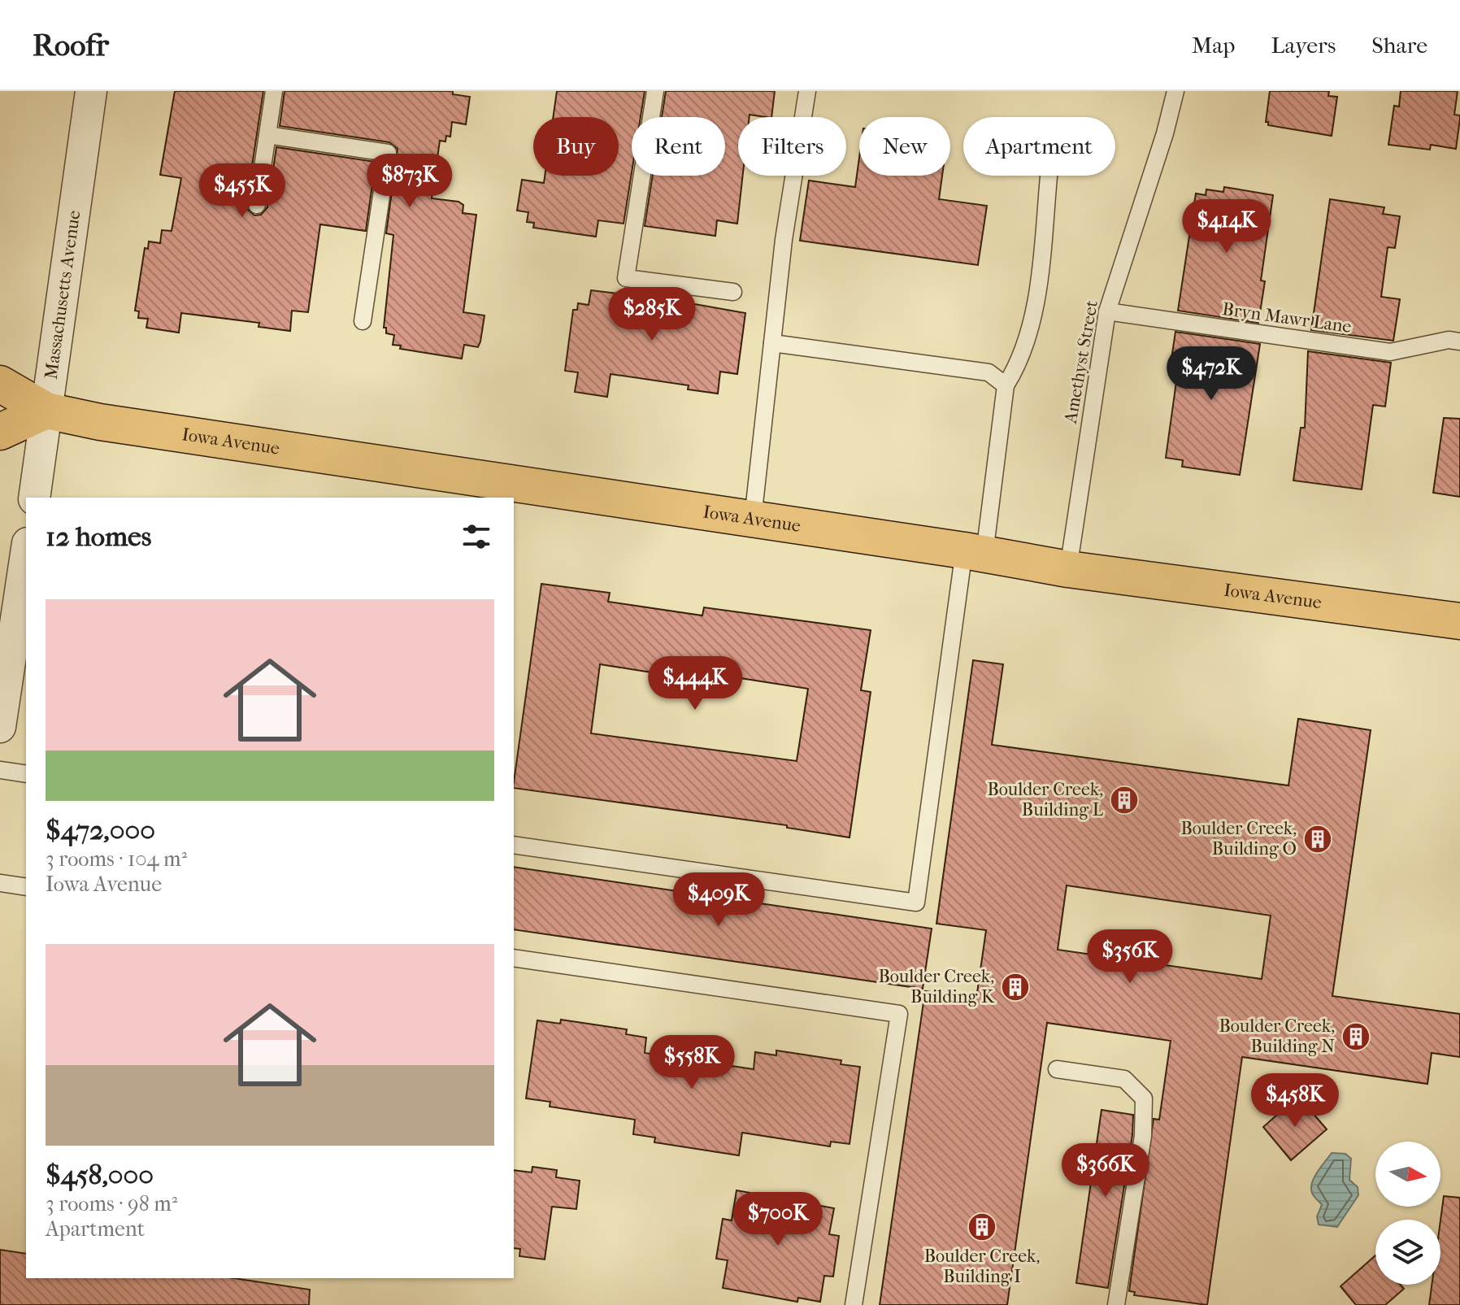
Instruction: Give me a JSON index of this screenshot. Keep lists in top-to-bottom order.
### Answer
{
  "streets": {
    "main road": ["Iowa Avenue"],
    "street": ["Massachusetts Avenue"],
    "lane": ["Bryn Mawr Lane", "Amethyst Street"]
  },
  "crossings": [
    ["Massachusetts Avenue", "Iowa Avenue"],
    ["Bryn Mawr Lane", "Amethyst Street"],
    ["Amethyst Street", "Iowa Avenue"]
  ],
  "places": {
    "building": [
      "Boulder Creek, Building L",
      "Boulder Creek, Building O",
      "Boulder Creek, Building K",
      "Boulder Creek, Building N",
      "Boulder Creek, Building I"
    ]
  },
  "north": "right",
  "page": {
    "header": "Roofr",
    "nav": ["Map", "Layers", "Share"],
    "chip": [
      "Buy",
      "Rent",
      "Filters",
      "New",
      "Apartment"
    ],
    "price": [
      "$873K",
      "$455K",
      "$414K",
      "$285K",
      "$472K",
      "$444K",
      "$409K",
      "$356K",
      "$558K",
      "$458K",
      "$366K",
      "$700K"
    ],
    "heading": "12 homes",
    "list": [
      {
        "name": "$472,000",
        "note": "3 rooms · 104 m² · Iowa Avenue"
      },
      {
        "name": "$458,000",
        "note": "3 rooms · 98 m² · Apartment"
      }
    ]
  }
}
